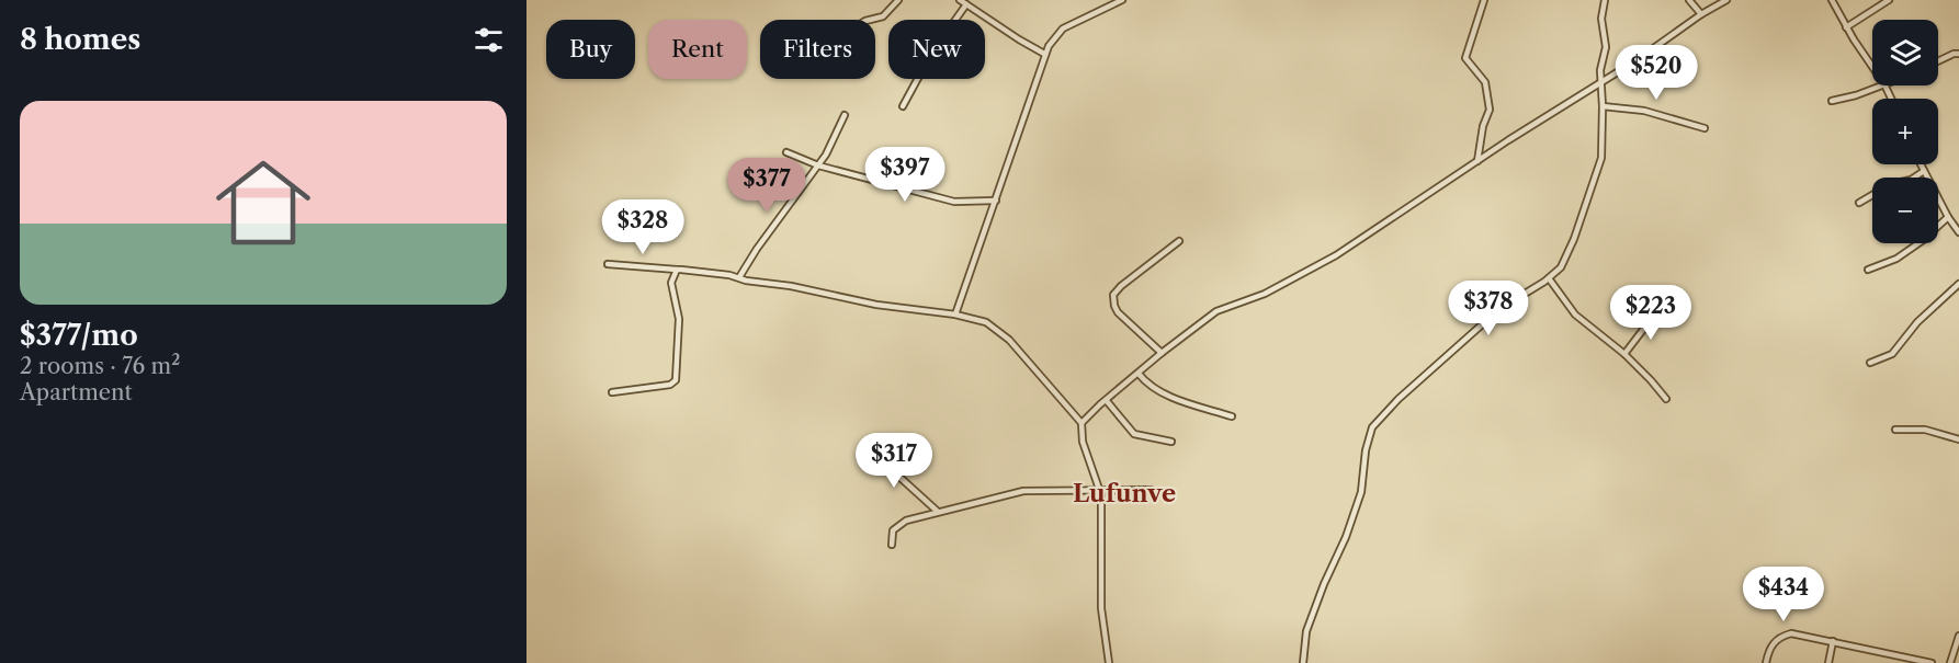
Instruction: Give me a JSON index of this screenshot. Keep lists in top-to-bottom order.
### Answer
{
  "districts": ["Lufunve"],
  "page": {
    "heading": "8 homes",
    "map_buttons": ["+", "−"],
    "chip": [
      "Buy",
      "Rent",
      "Filters",
      "New"
    ],
    "price": [
      "$520",
      "$397",
      "$377",
      "$328",
      "$378",
      "$223",
      "$317",
      "$434"
    ],
    "list": [
      {
        "name": "$377/mo",
        "note": "2 rooms · 76 m² · Apartment"
      }
    ]
  }
}
